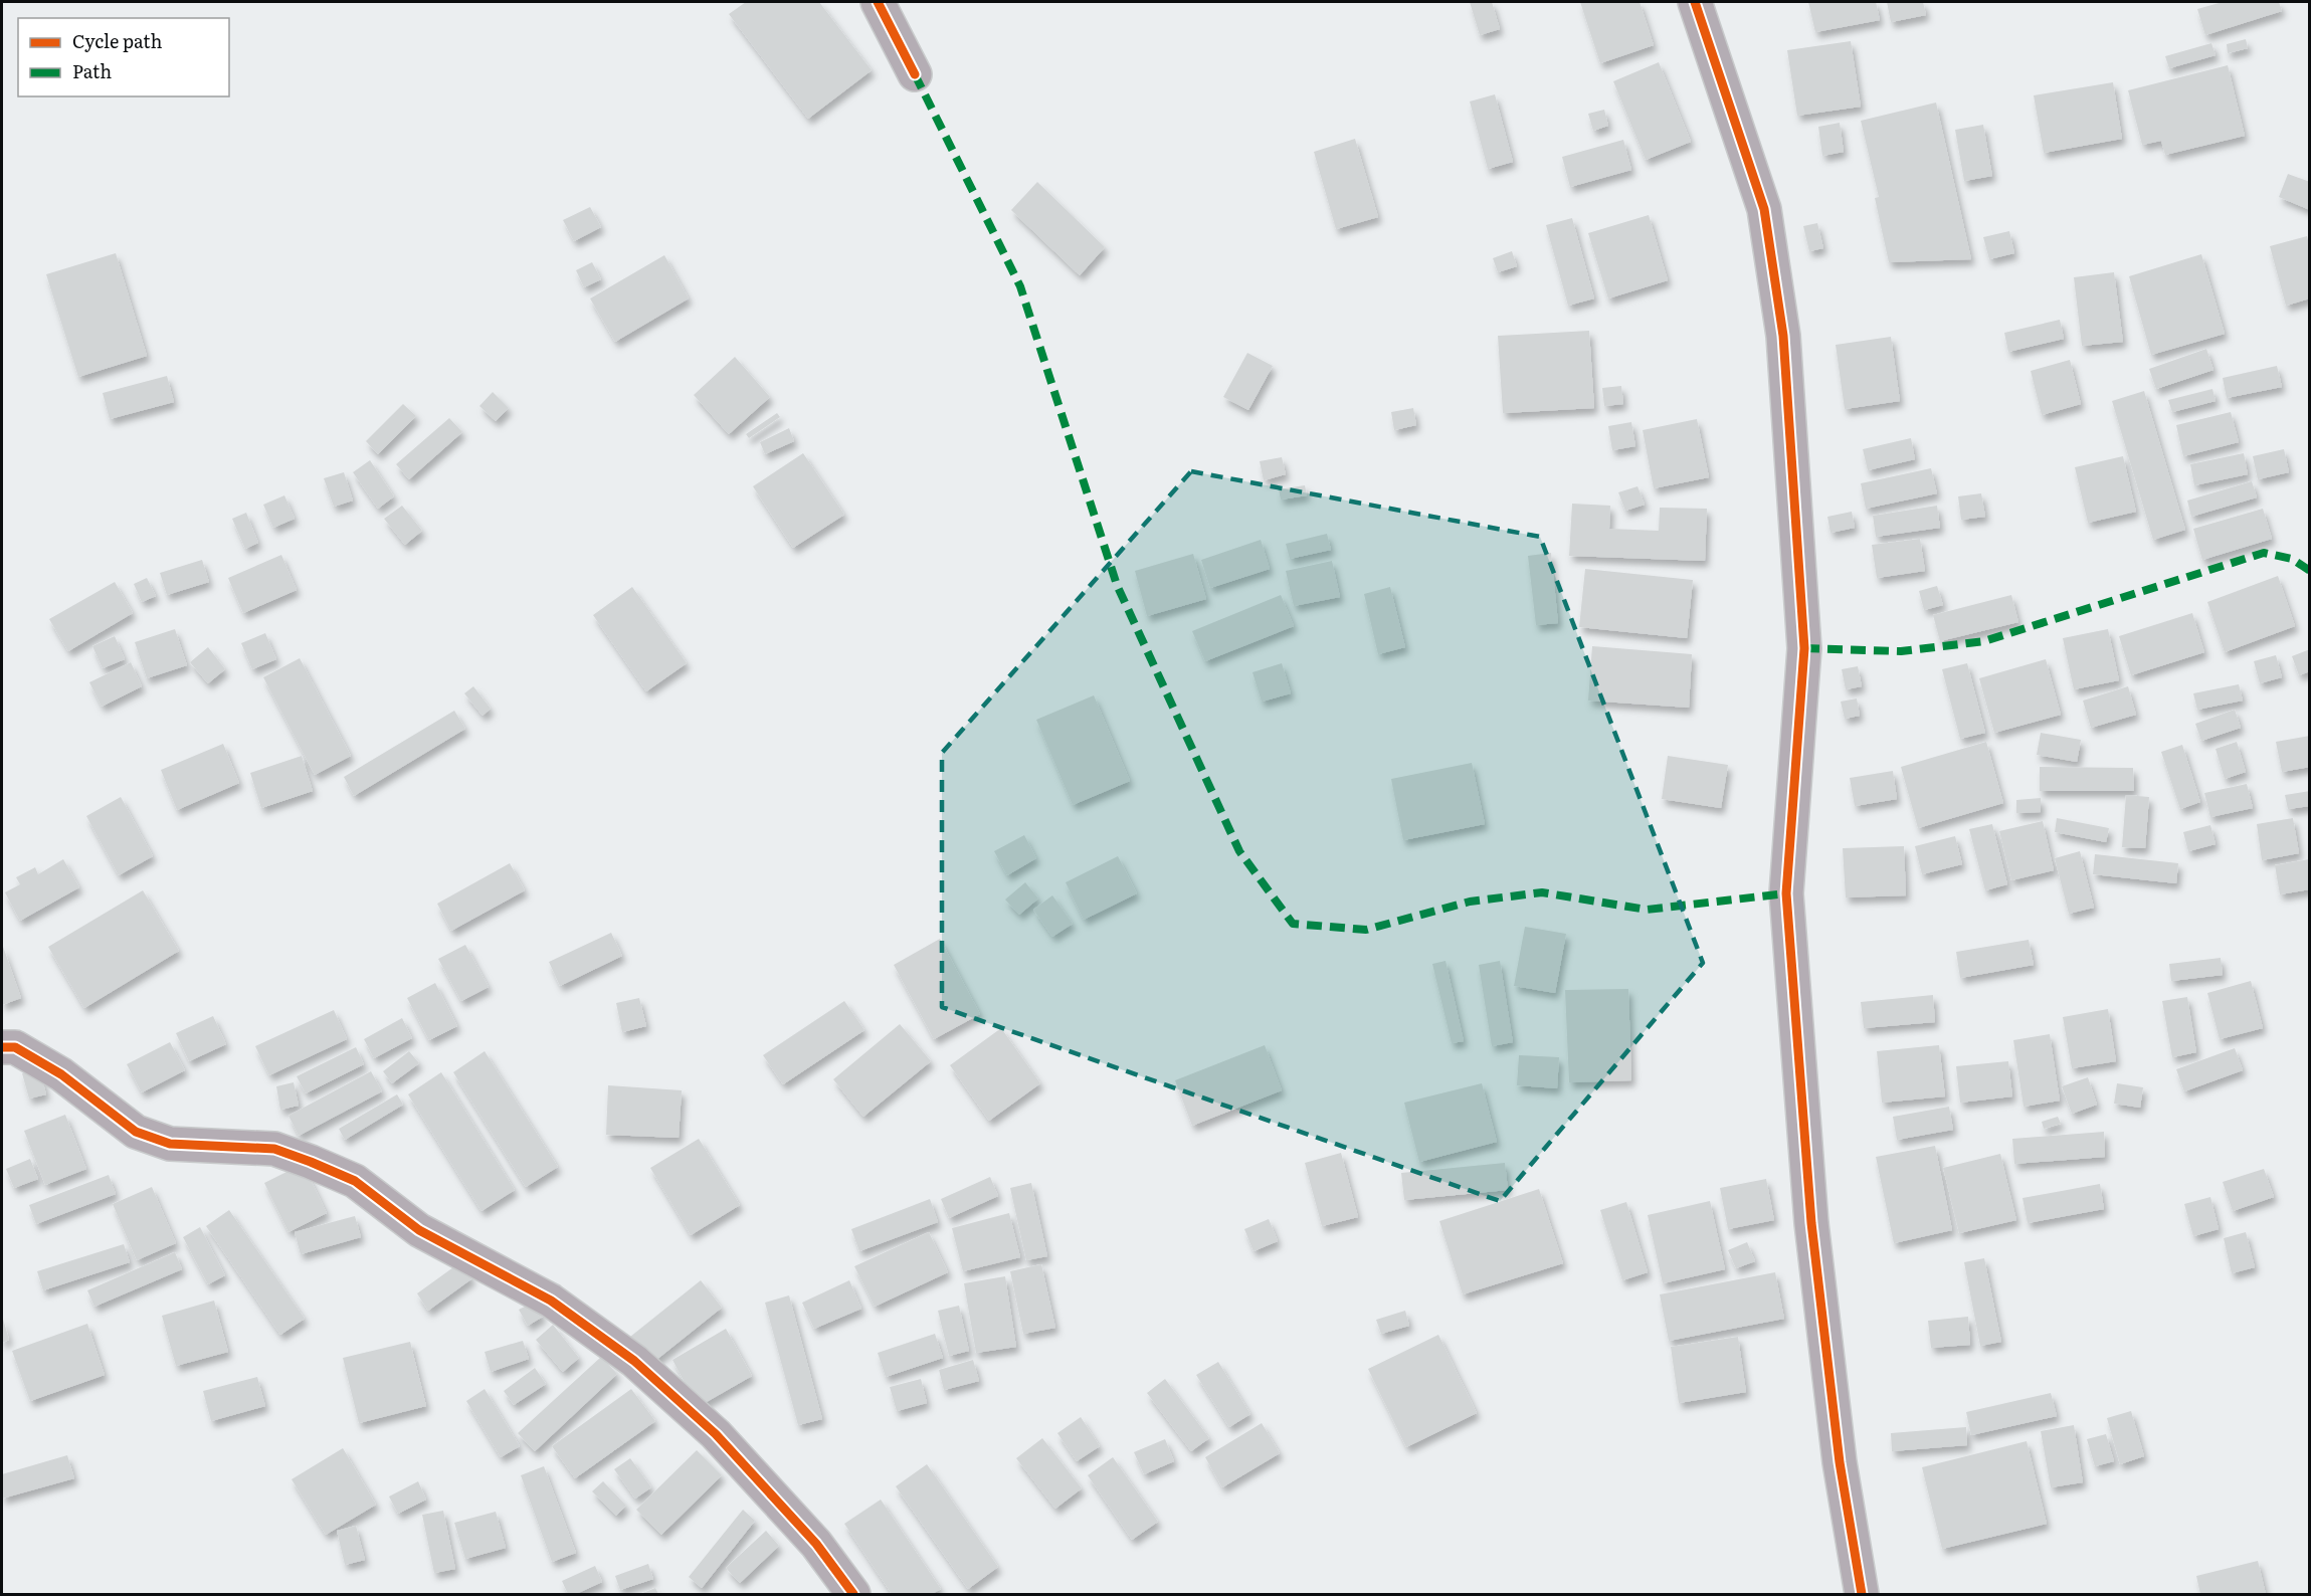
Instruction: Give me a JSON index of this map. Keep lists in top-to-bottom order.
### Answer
{
  "legend": ["Cycle path", "Path"]
}
